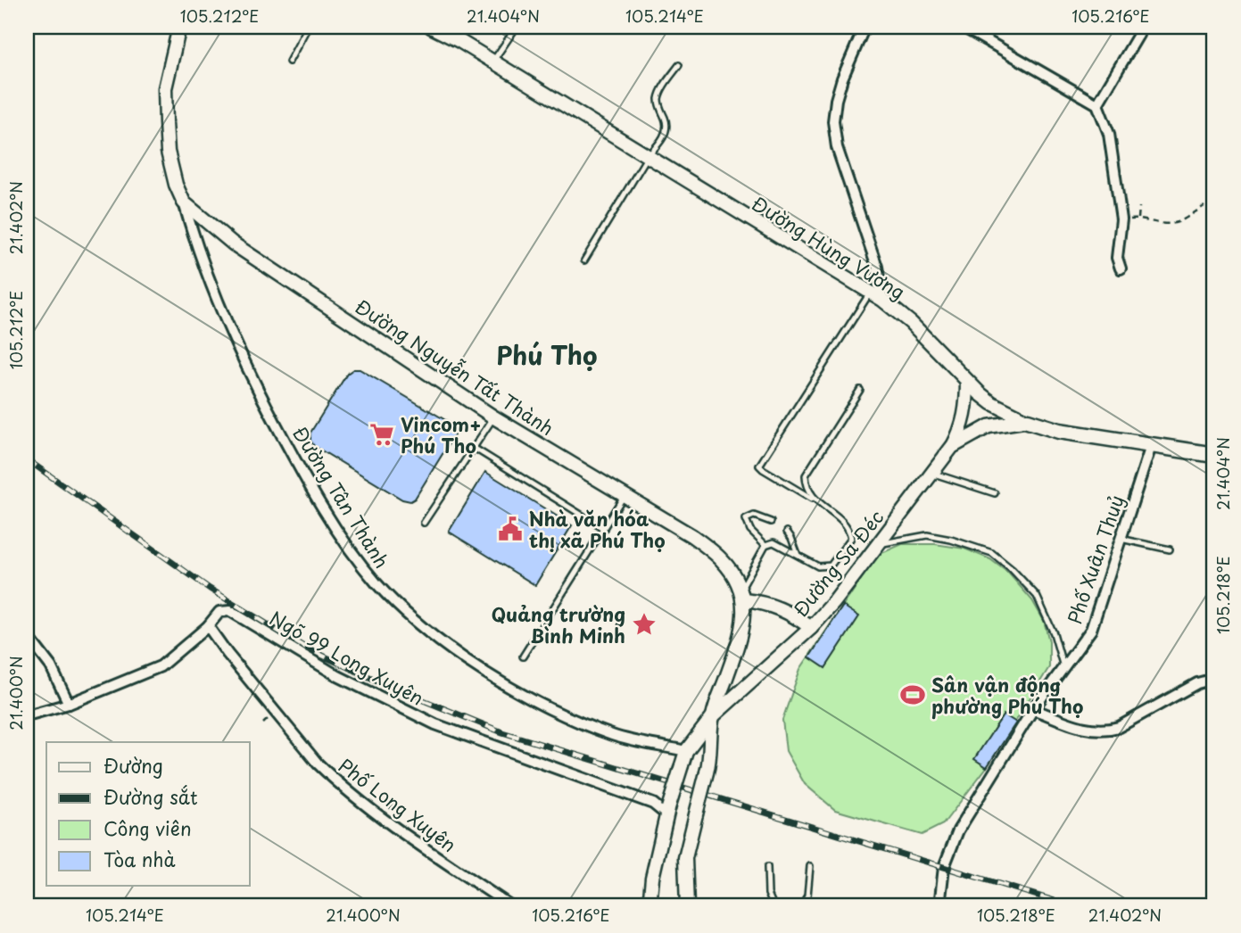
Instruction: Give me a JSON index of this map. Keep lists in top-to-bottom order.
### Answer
{
  "streets": {
    "main road": ["Đường Hùng Vương", "Đường Nguyễn Tất Thành", "Đường Sa Đéc"],
    "street": [
      "Đường Tân Thành",
      "Phố Xuân Thuỷ",
      "Ngõ 99 Long Xuyên",
      "Phố Long Xuyên"
    ]
  },
  "crossings": [
    ["Đường Hùng Vương", "Phố Xuân Thuỷ"],
    ["Đường Hùng Vương", "Đường Sa Đéc"],
    ["Đường Nguyễn Tất Thành", "Đường Tân Thành"],
    ["Ngõ 99 Long Xuyên", "Phố Long Xuyên"]
  ],
  "districts": ["Phú Thọ"],
  "places": {
    "supermarket": ["Vincom+ Phú Thọ"],
    "public building": ["Nhà văn hóa thị xã Phú Thọ"],
    "place": ["Quảng trường Bình Minh"],
    "sports": ["Sân vận động phường Phú Thọ"]
  },
  "legend": [
    "Đường",
    "Đường sắt",
    "Công viên",
    "Tòa nhà"
  ],
  "coordinates": [
    "105.212°E",
    "21.404°N",
    "105.214°E",
    "105.216°E",
    "21.402°N",
    "105.218°E",
    "21.400°N"
  ]
}
